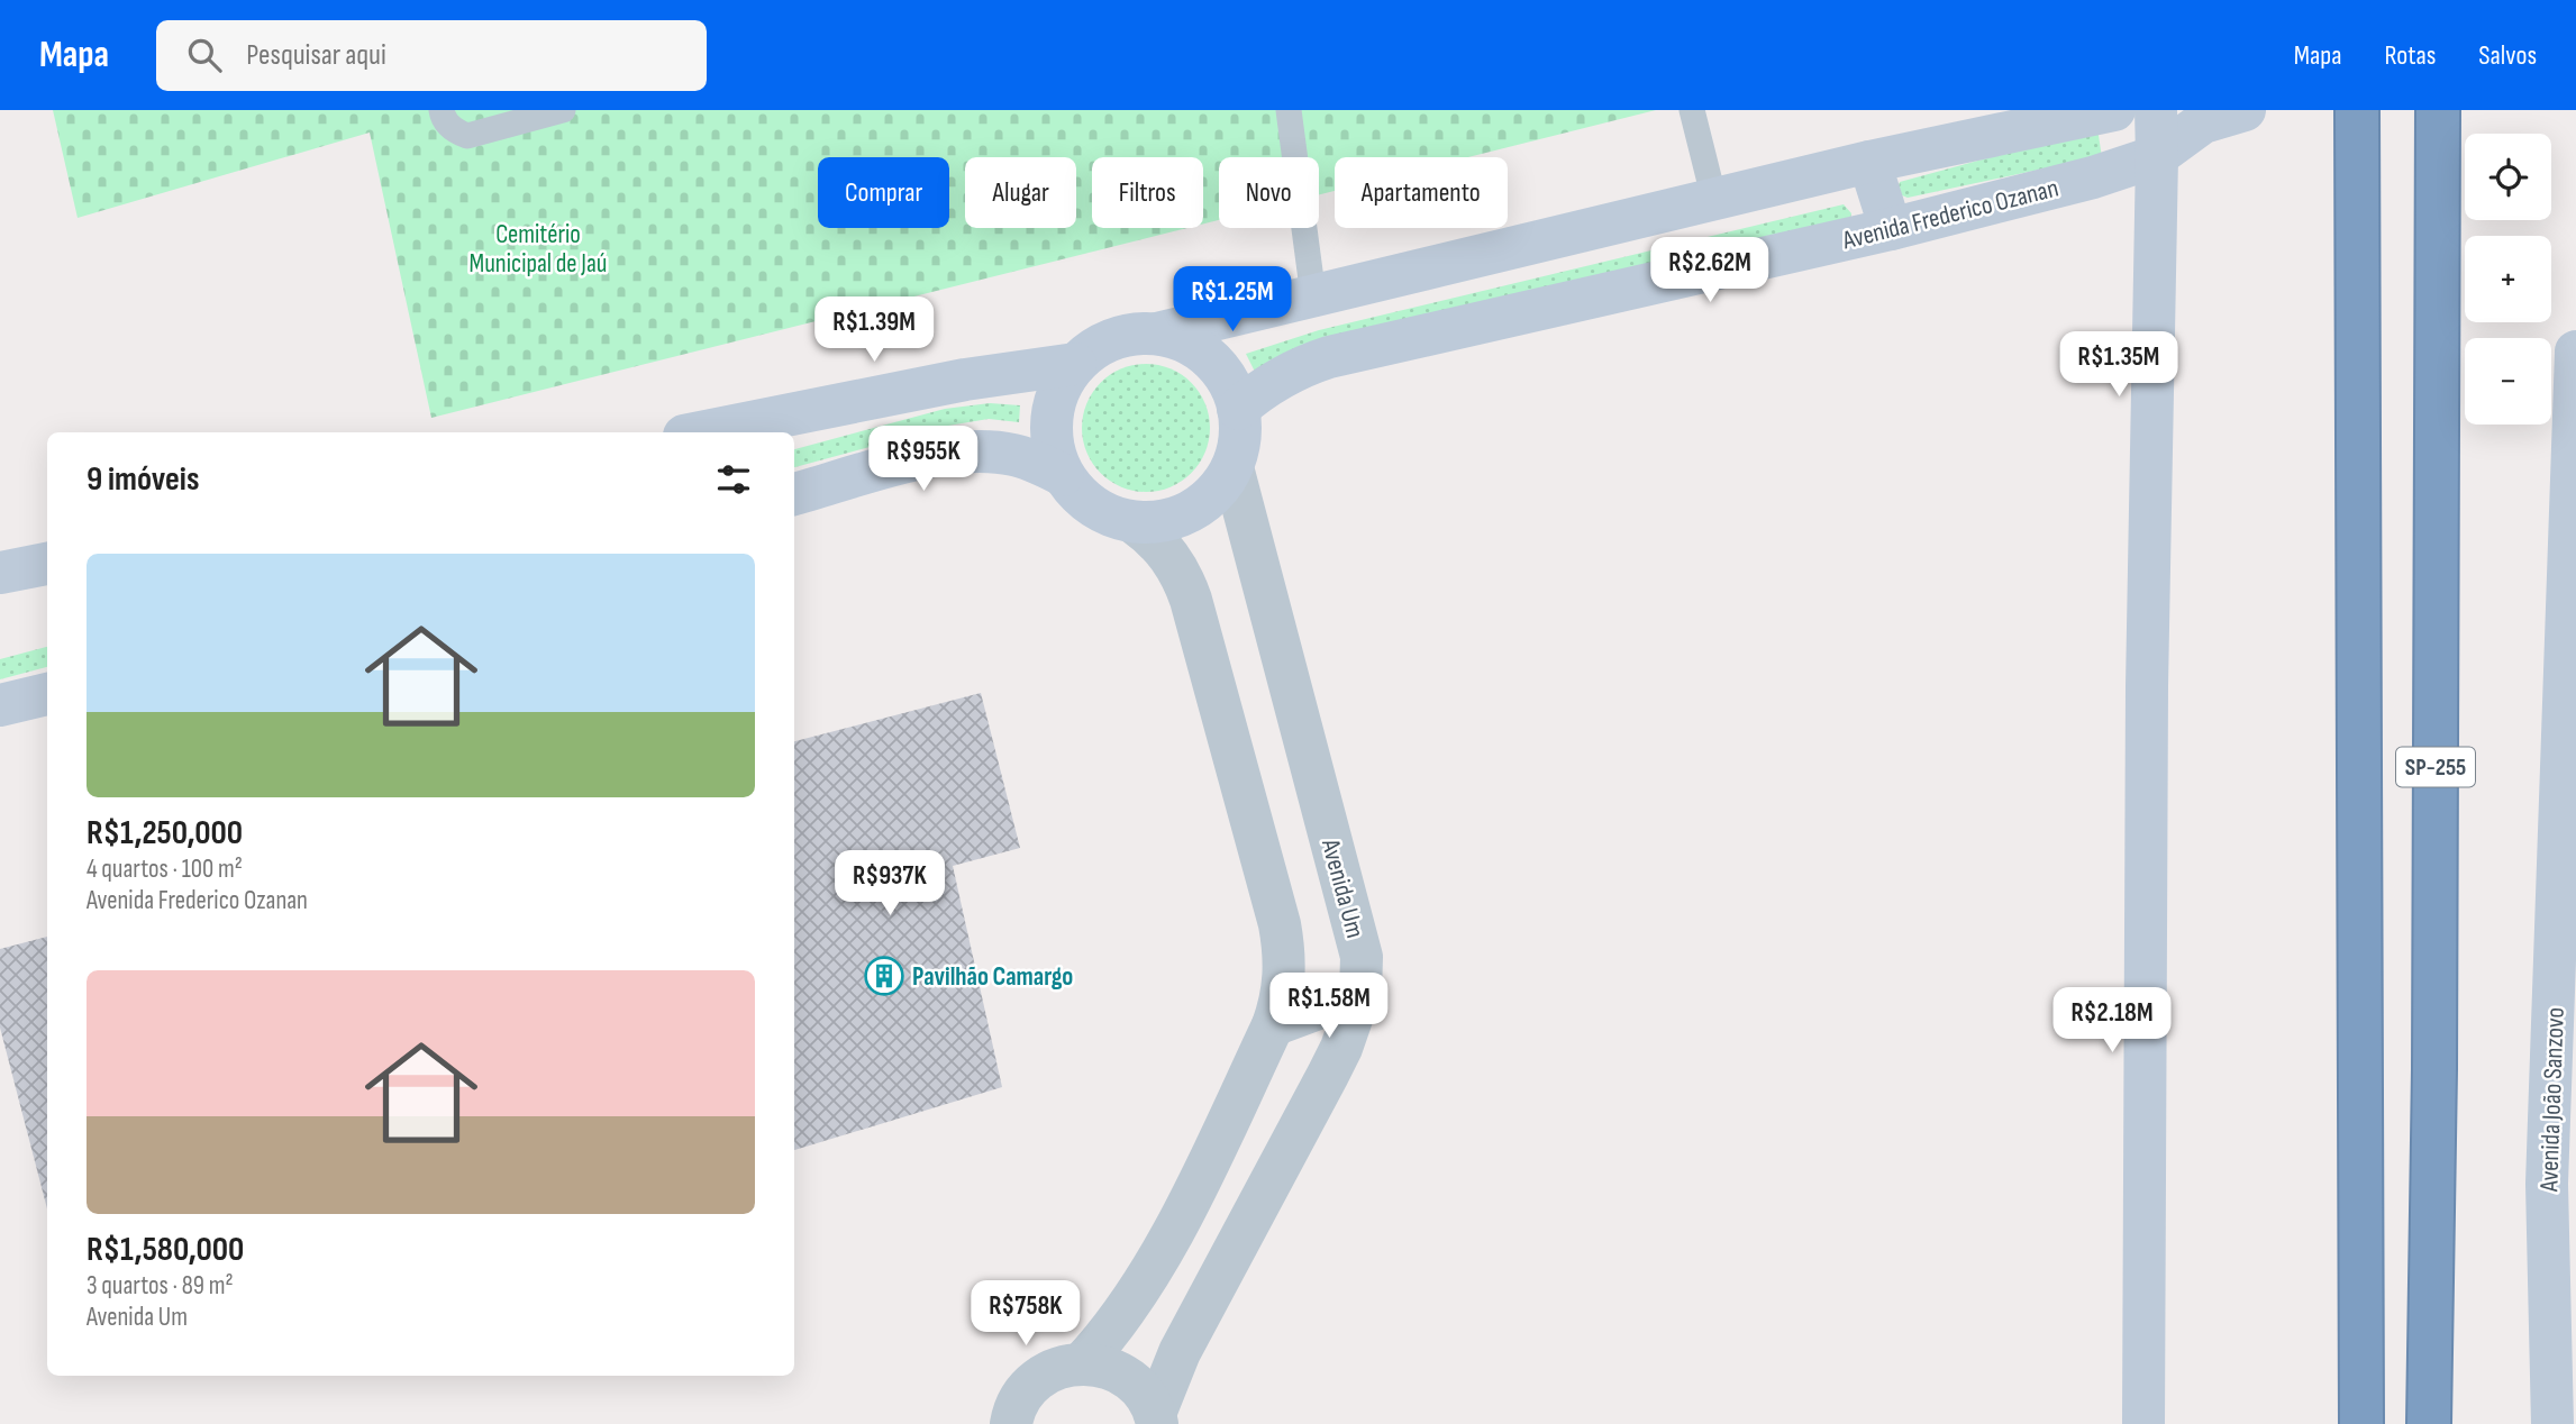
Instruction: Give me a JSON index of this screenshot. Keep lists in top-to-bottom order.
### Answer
{
  "streets": {
    "highway": ["SP-255"],
    "main road": ["Avenida Frederico Ozanan", "Avenida João Sanzovo"],
    "street": ["Avenida Um"]
  },
  "crossings": [
    ["Avenida Frederico Ozanan", "Avenida Um"]
  ],
  "parks": ["Cemitério Municipal de Jaú"],
  "places": {
    "building": ["Pavilhão Camargo"]
  },
  "page": {
    "header": "Mapa",
    "search": "Pesquisar aqui",
    "nav": ["Mapa", "Rotas", "Salvos"],
    "map_buttons": ["+", "−"],
    "chip": [
      "Comprar",
      "Alugar",
      "Filtros",
      "Novo",
      "Apartamento"
    ],
    "price": [
      "R$2.62M",
      "R$1.25M",
      "R$1.39M",
      "R$1.35M",
      "R$955K",
      "R$937K",
      "R$1.58M",
      "R$2.18M",
      "R$758K"
    ],
    "heading": "9 imóveis",
    "list": [
      {
        "name": "R$1,250,000",
        "note": "4 quartos · 100 m² · Avenida Frederico Ozanan"
      },
      {
        "name": "R$1,580,000",
        "note": "3 quartos · 89 m² · Avenida Um"
      }
    ]
  }
}
